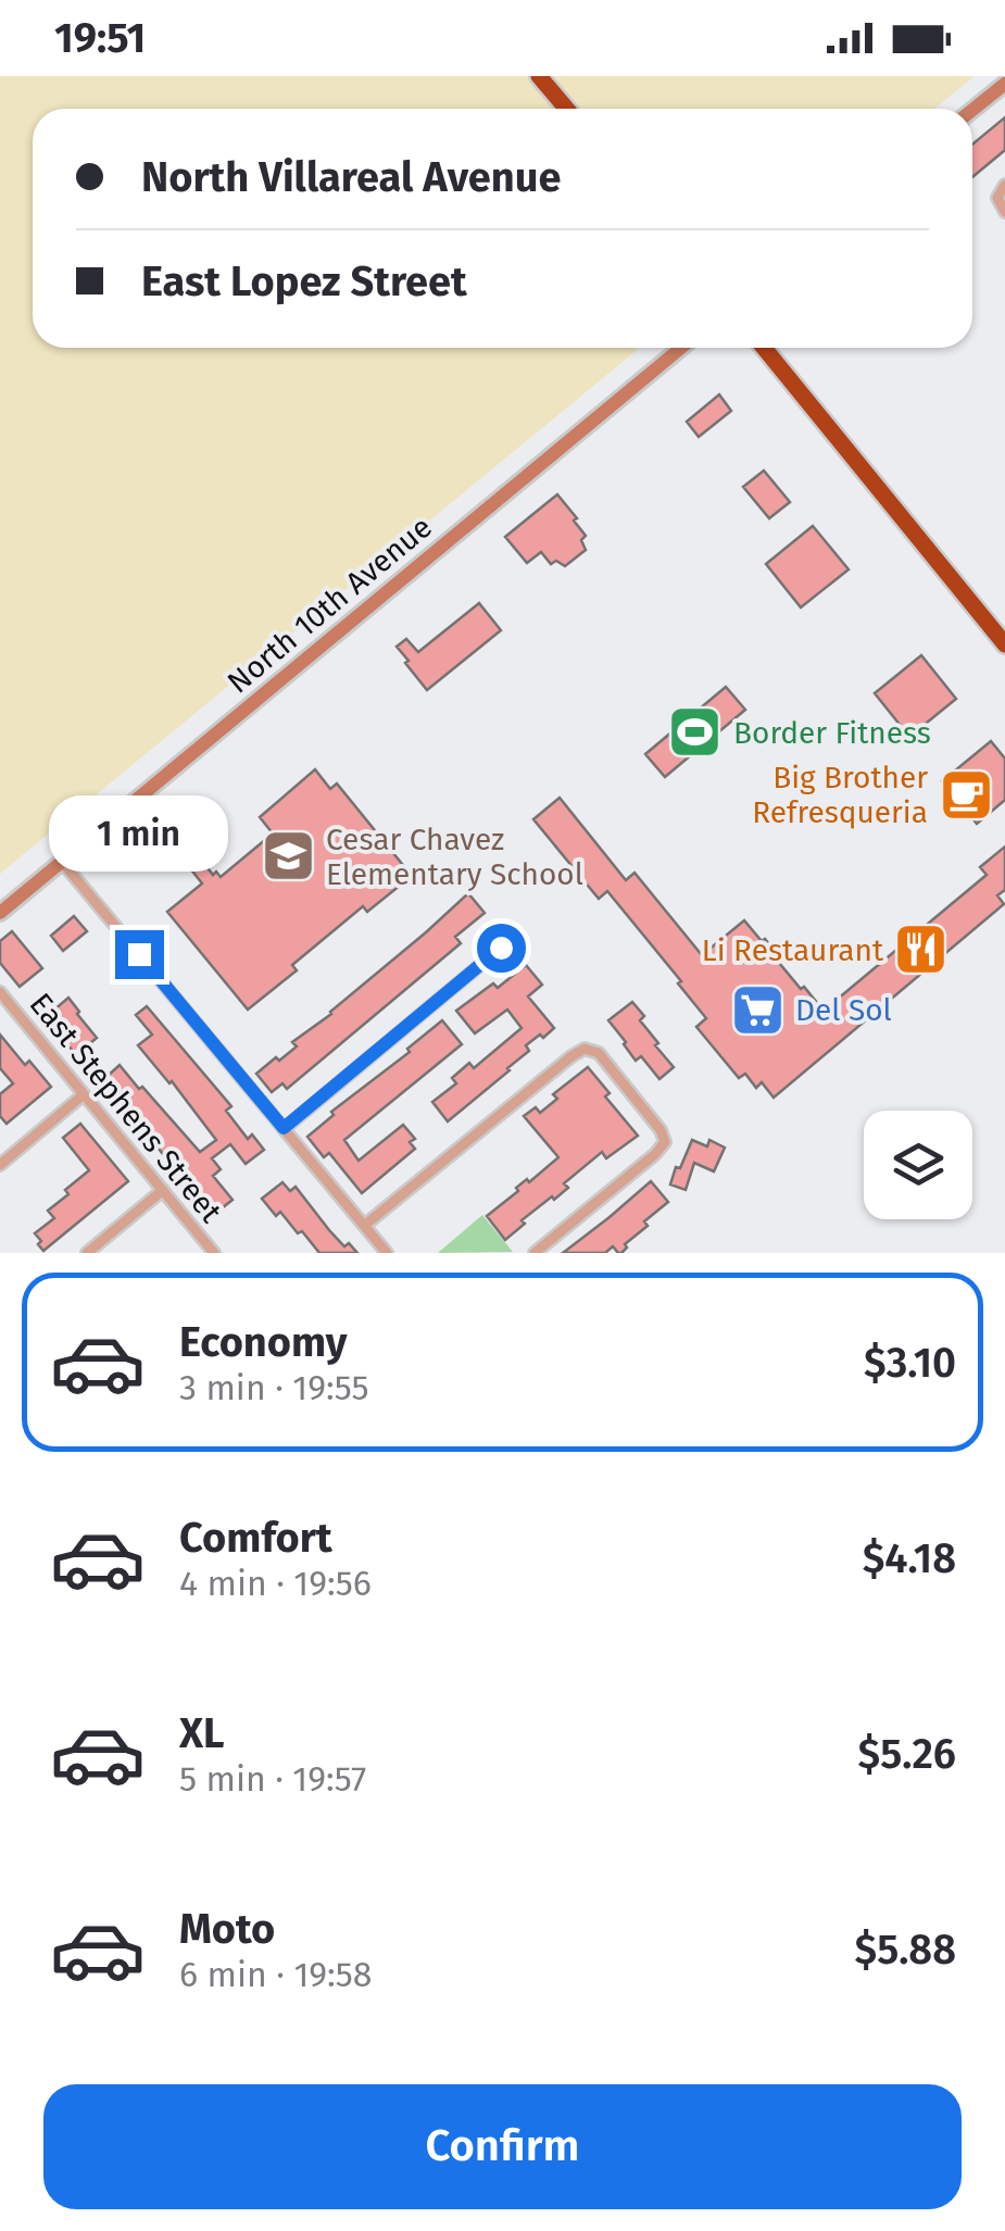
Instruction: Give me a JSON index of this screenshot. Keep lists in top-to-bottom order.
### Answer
{
  "streets": {
    "main road": ["North 10th Avenue"],
    "street": ["East Stephens Street"]
  },
  "places": {
    "sports": ["Border Fitness"],
    "cafe": ["Big Brother Refresqueria"],
    "school or university": ["Cesar Chavez Elementary School"],
    "restaurant": ["Li Restaurant"],
    "supermarket": ["Del Sol"]
  },
  "page": {
    "status": "19:51",
    "banner": ["North Villareal Avenue", "East Lopez Street"],
    "bubble": "1 min",
    "list": [
      {
        "name": "Economy",
        "note": "3 min · 19:55",
        "value": "$3.10"
      },
      {
        "name": "Comfort",
        "note": "4 min · 19:56",
        "value": "$4.18"
      },
      {
        "name": "XL",
        "note": "5 min · 19:57",
        "value": "$5.26"
      },
      {
        "name": "Moto",
        "note": "6 min · 19:58",
        "value": "$5.88"
      }
    ],
    "buttons": "Confirm"
  }
}
